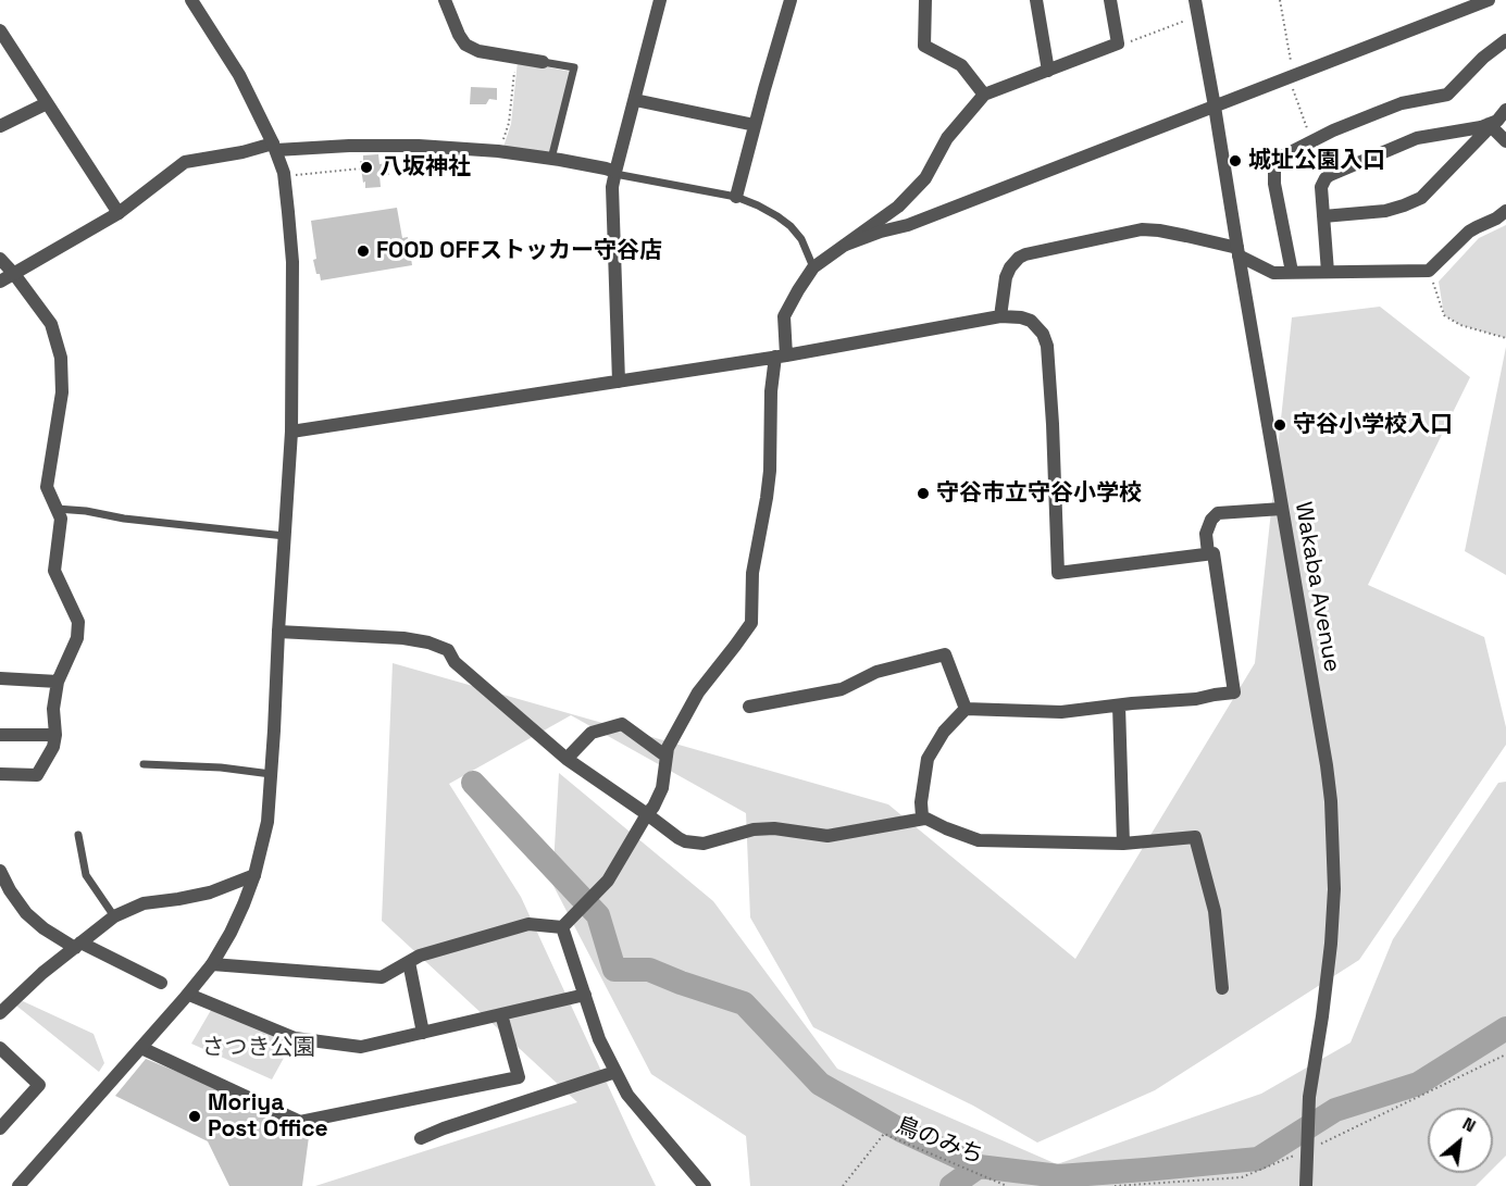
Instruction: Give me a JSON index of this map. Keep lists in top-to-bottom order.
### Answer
{
  "streets": {
    "street": ["Wakaba Avenue"],
    "path": ["鳥のみち"]
  },
  "parks": ["さつき公園"],
  "places": [
    "城址公園入口",
    "八坂神社",
    "FOOD OFFストッカー守谷店",
    "守谷小学校入口",
    "守谷市立守谷小学校",
    "Moriya Post Office"
  ],
  "north": "top right"
}
